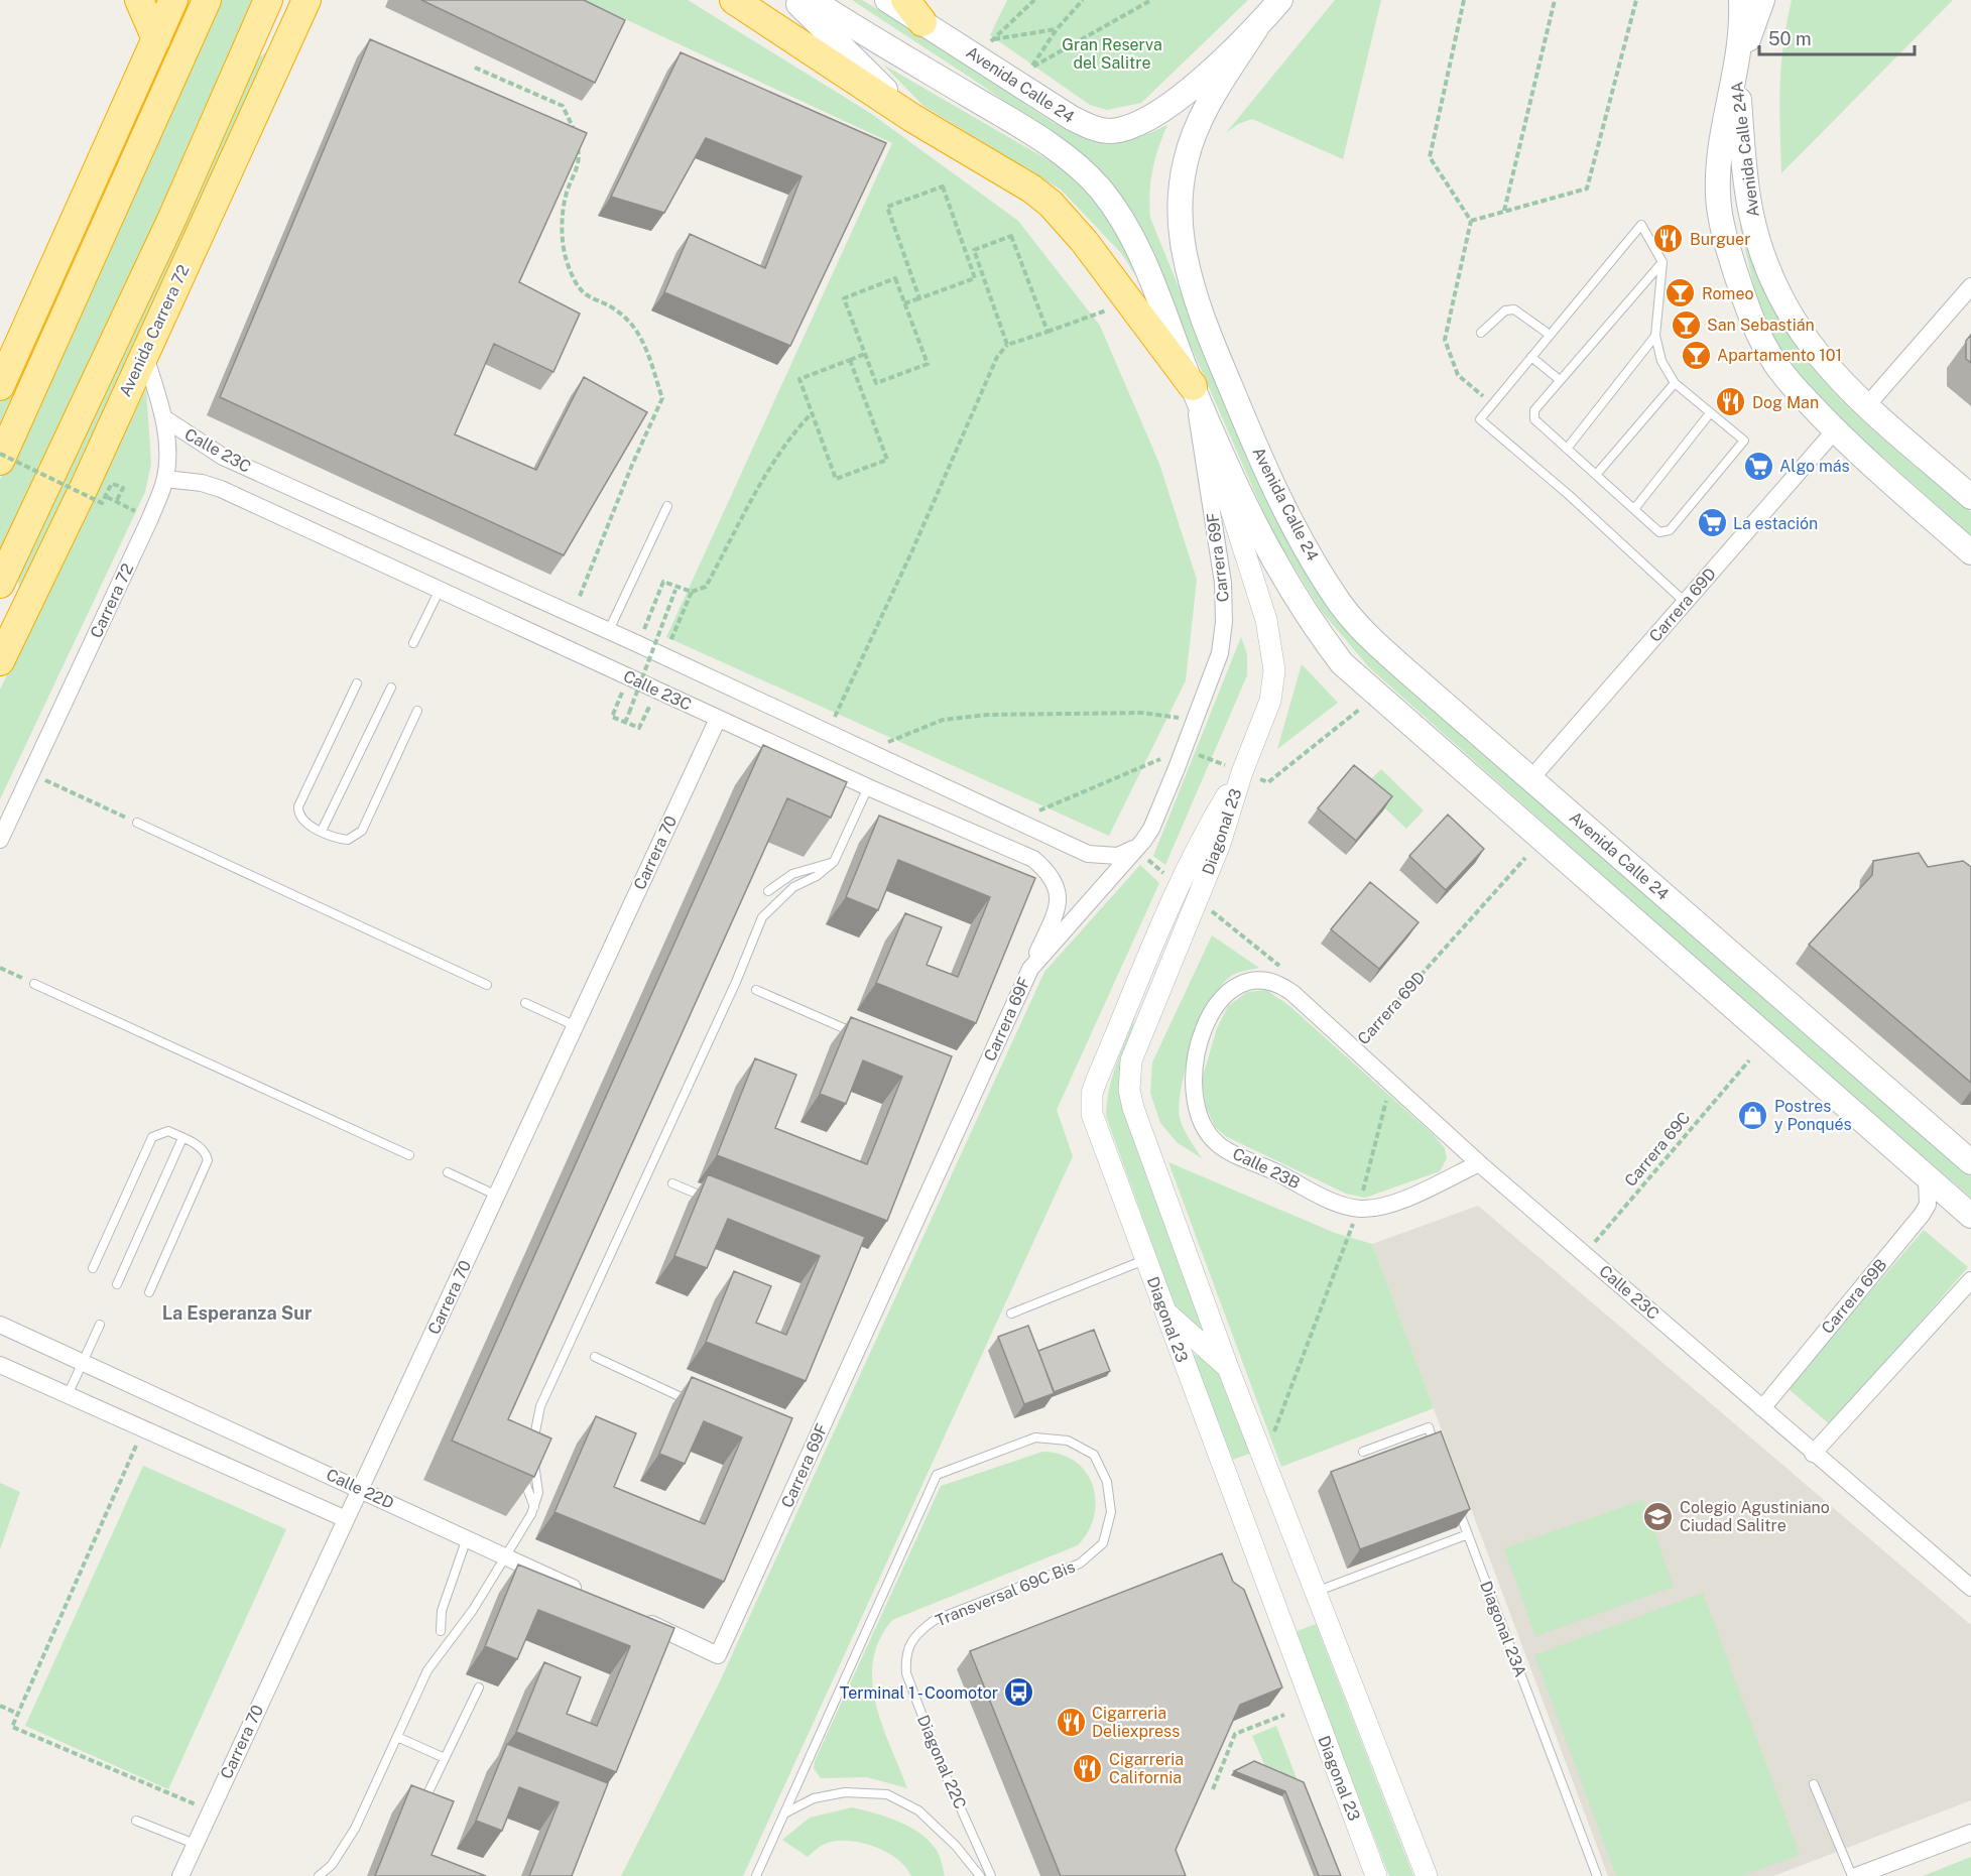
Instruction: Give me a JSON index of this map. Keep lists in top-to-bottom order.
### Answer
{
  "streets": {
    "highway": ["Avenida Carrera 72"],
    "main road": ["Avenida Calle 24", "Avenida Calle 24A"],
    "street": [
      "Calle 23C",
      "Carrera 69F",
      "Carrera 72",
      "Carrera 69D",
      "Diagonal 23",
      "Carrera 70",
      "Calle 23B",
      "Carrera 69B",
      "Calle 22D"
    ],
    "lane": ["Transversal 69C Bis", "Diagonal 23A", "Diagonal 22C"],
    "path": ["Carrera 69C"]
  },
  "crossings": [
    ["Avenida Calle 24", "Carrera 69F"],
    ["Avenida Calle 24", "Carrera 69D"],
    ["Avenida Calle 24", "Diagonal 23"],
    ["Avenida Calle 24", "Carrera 69B"],
    ["Avenida Calle 24A", "Carrera 69D"],
    ["Avenida Carrera 72", "Carrera 72"],
    ["Calle 23C", "Carrera 69F"],
    ["Calle 23C", "Carrera 72"],
    ["Calle 23C", "Carrera 69D"],
    ["Calle 23C", "Carrera 70"],
    ["Calle 23C", "Carrera 69C"],
    ["Calle 23C", "Calle 23B"],
    ["Calle 23C", "Carrera 69B"],
    ["Carrera 69F", "Diagonal 23"],
    ["Carrera 70", "Calle 22D"],
    ["Transversal 69C Bis", "Diagonal 22C"]
  ],
  "districts": ["La Esperanza Sur"],
  "parks": ["Gran Reserva del Salitre"],
  "places": {
    "restaurant": [
      "Burguer",
      "Dog Man",
      "Cigarreria Deliexpress",
      "Cigarreria California"
    ],
    "bar": ["Romeo", "San Sebastián", "Apartamento 101"],
    "supermarket": ["Algo más", "La estación"],
    "shop": ["Postres y Ponqués"],
    "school or university": ["Colegio Agustiniano Ciudad Salitre"],
    "bus stop": ["Terminal 1 - Coomotor"]
  },
  "scale_bar": "50 m"
}
